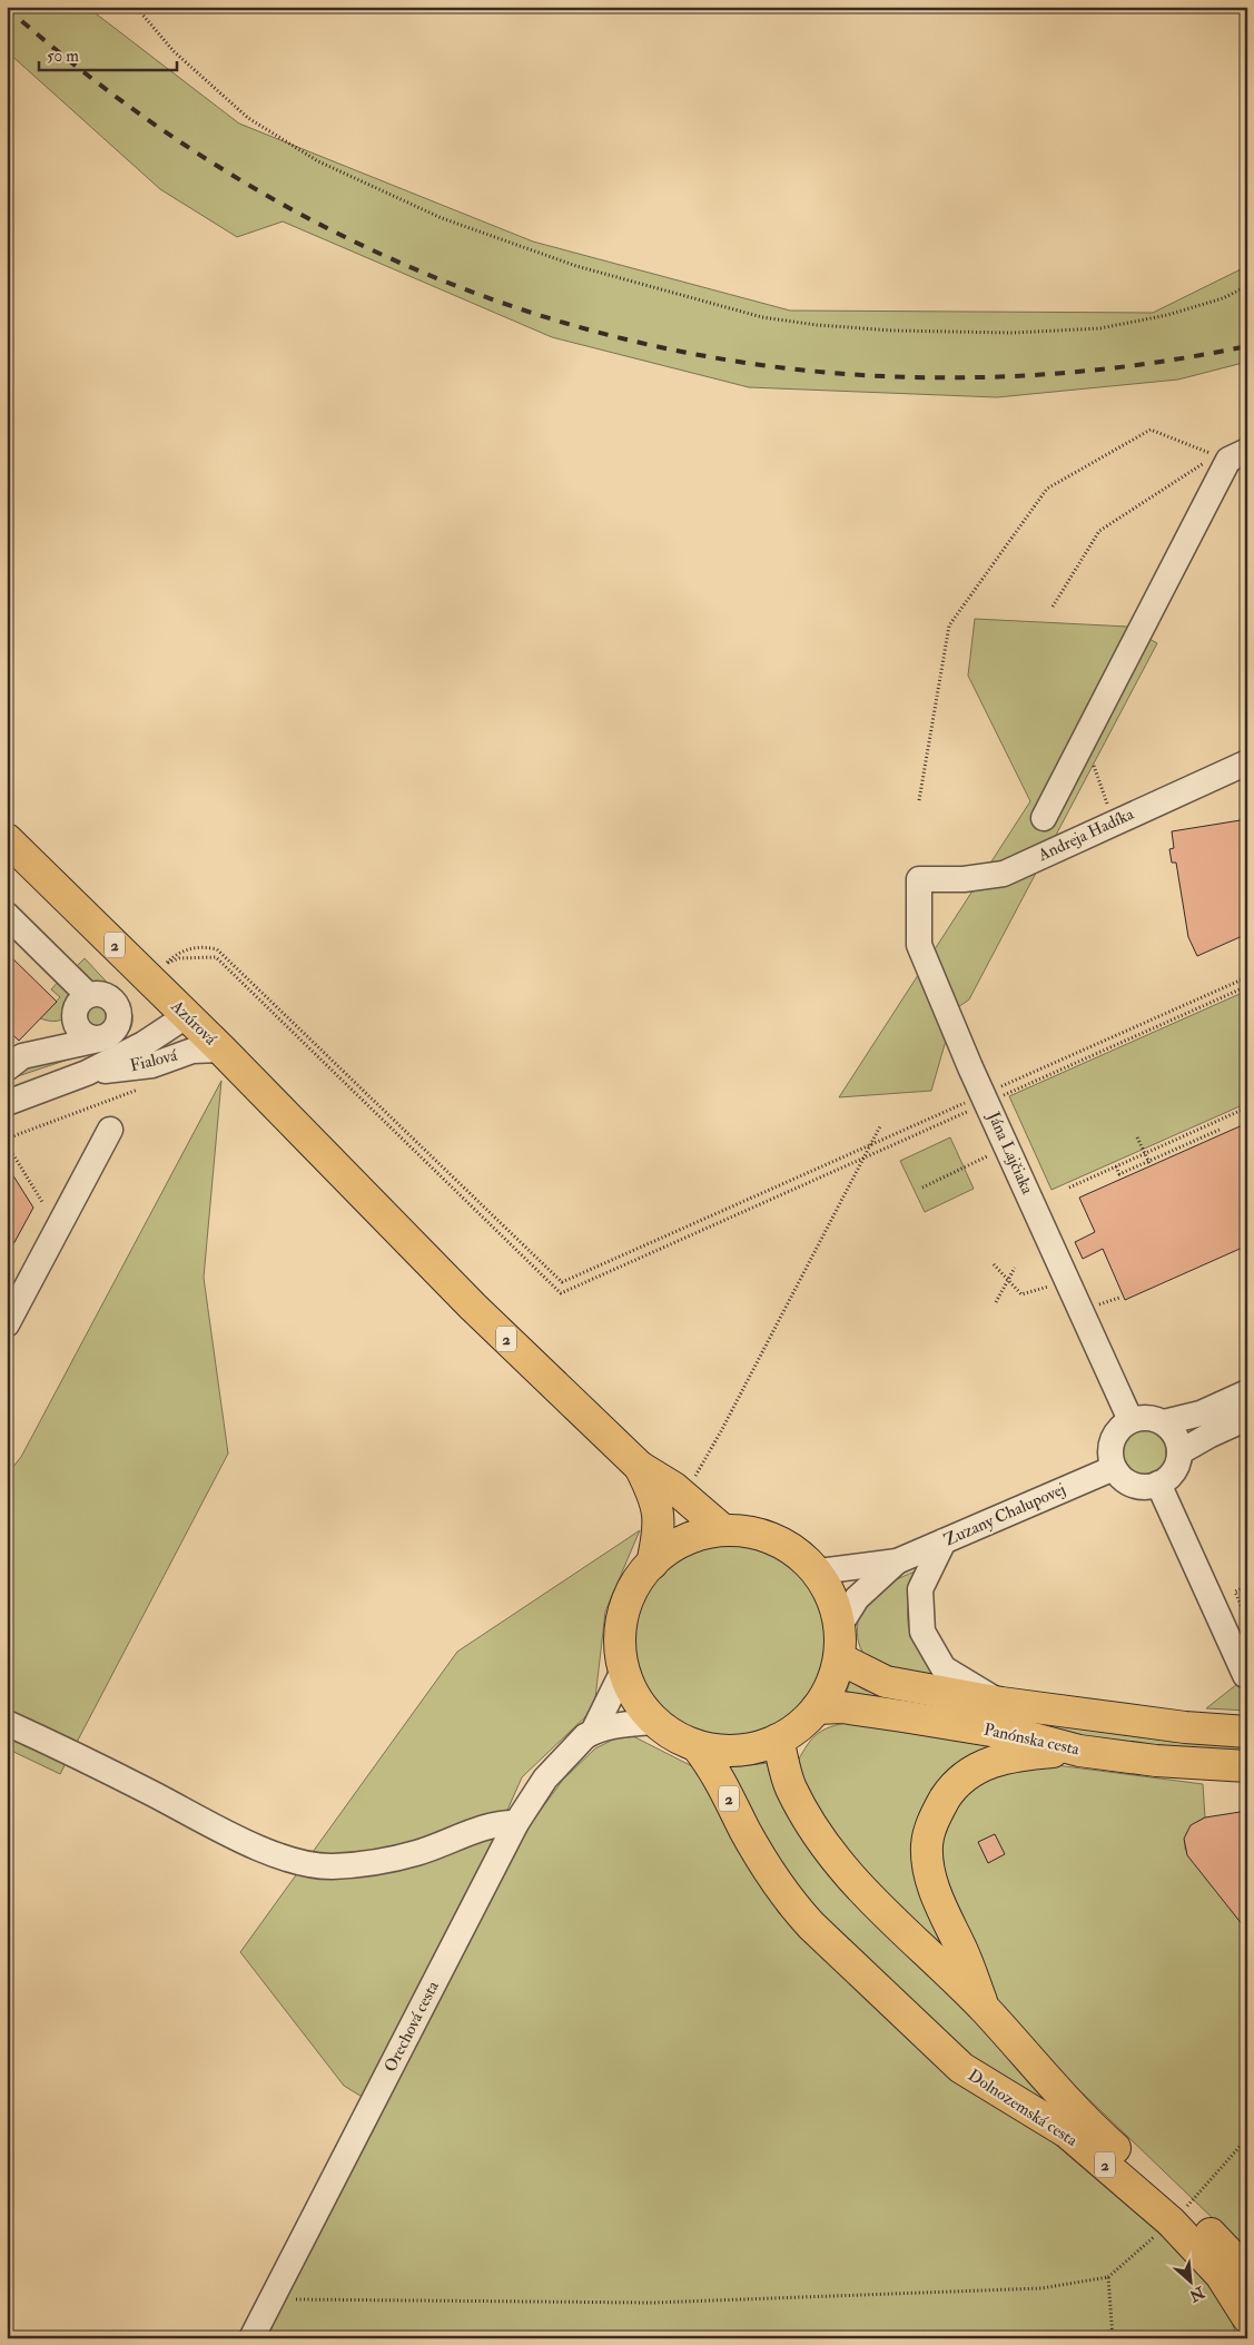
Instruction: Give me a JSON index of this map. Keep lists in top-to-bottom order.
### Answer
{
  "streets": {
    "main road": [
      "2",
      "Azúrová",
      "Panónska cesta",
      "Dolnozemská cesta"
    ],
    "street": [
      "Andreja Hadíka",
      "Fialová",
      "Jána Lajčiaka",
      "Zuzany Chalupovej",
      "Orechová cesta"
    ]
  },
  "crossings": [
    ["Andreja Hadíka", "Jána Lajčiaka"],
    ["2", "Azúrová"],
    ["2", "Panónska cesta"],
    ["2", "Dolnozemská cesta"],
    ["Azúrová", "Fialová"],
    ["Jána Lajčiaka", "Zuzany Chalupovej"]
  ],
  "scale_bar": "50 m",
  "north": "bottom right"
}
